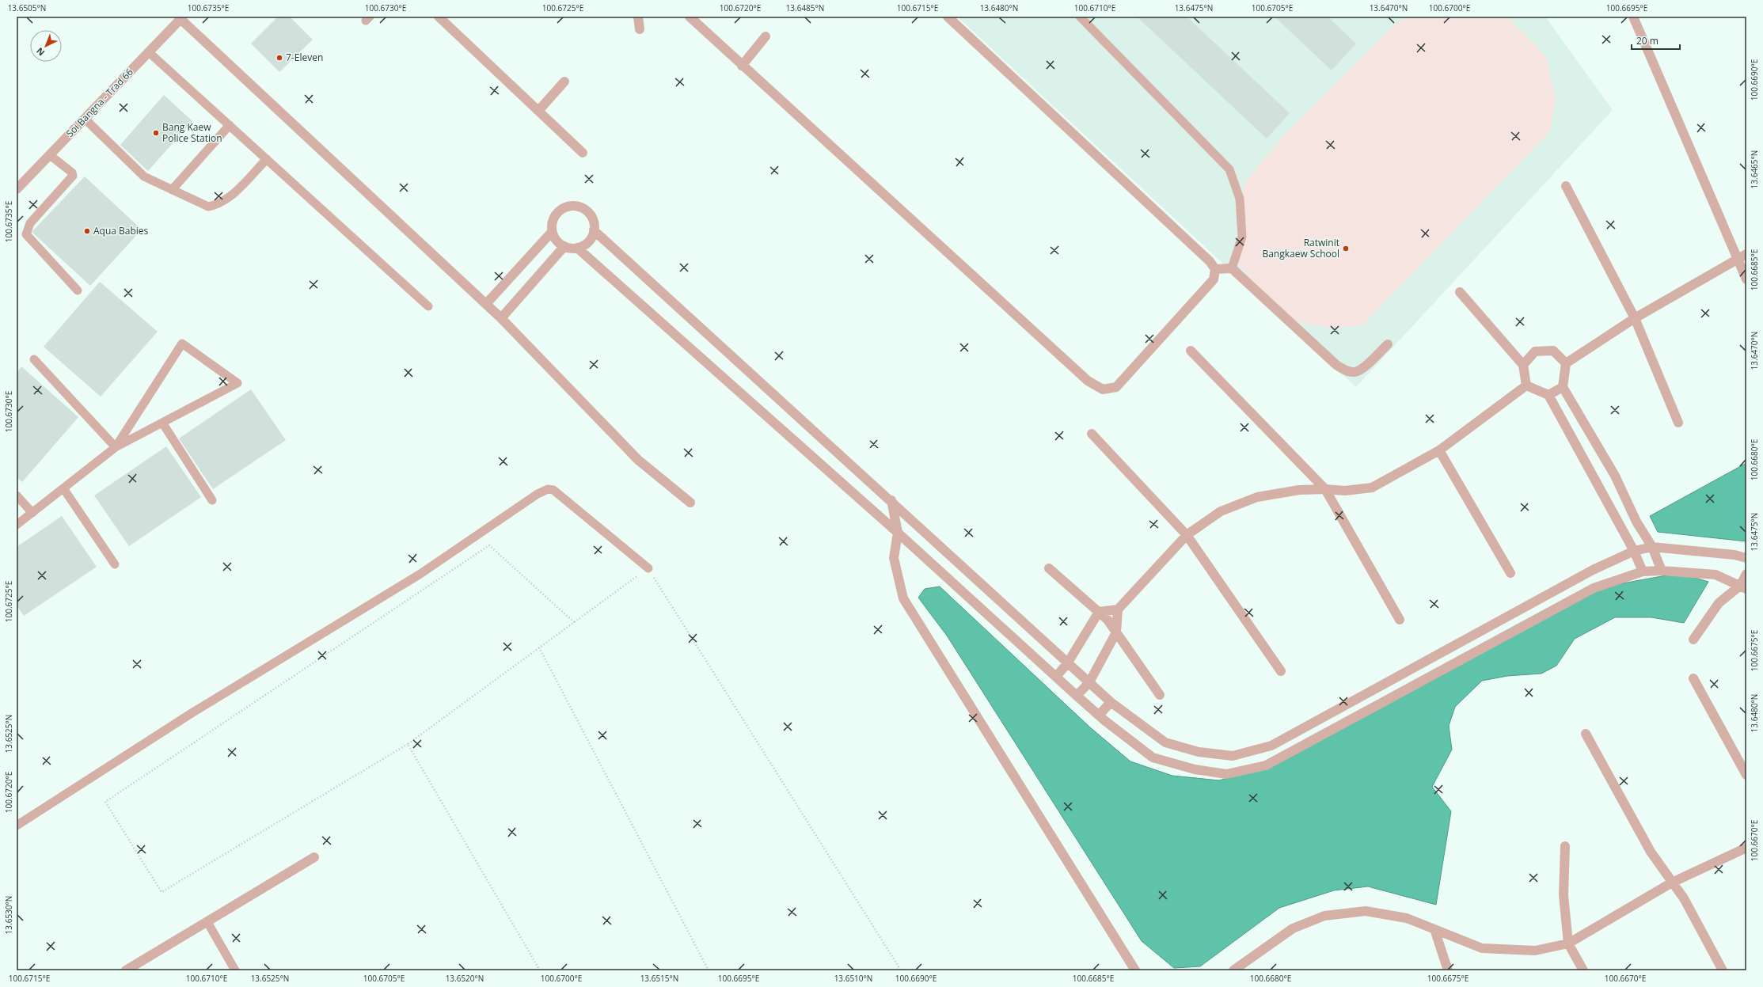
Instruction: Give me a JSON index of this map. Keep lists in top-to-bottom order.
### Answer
{
  "streets": {
    "street": ["Soi Bangna - Trad 66"]
  },
  "places": [
    "7-Eleven",
    "Bang Kaew Police Station",
    "Aqua Babies",
    "Ratwinit Bangkaew School"
  ],
  "scale_bar": "20 m",
  "north": "bottom left",
  "coordinates": [
    "13.6505°N",
    "100.6735°E",
    "100.6730°E",
    "100.6725°E",
    "100.6720°E",
    "13.6485°N",
    "100.6715°E",
    "13.6480°N",
    "100.6710°E",
    "13.6475°N",
    "100.6705°E",
    "13.6470°N",
    "100.6700°E",
    "100.6695°E",
    "100.6690°E",
    "13.6465°N",
    "100.6685°E",
    "100.6680°E",
    "100.6675°E",
    "13.6525°N",
    "100.6670°E",
    "13.6530°N",
    "13.6520°N",
    "13.6515°N",
    "13.6510°N"
  ]
}
